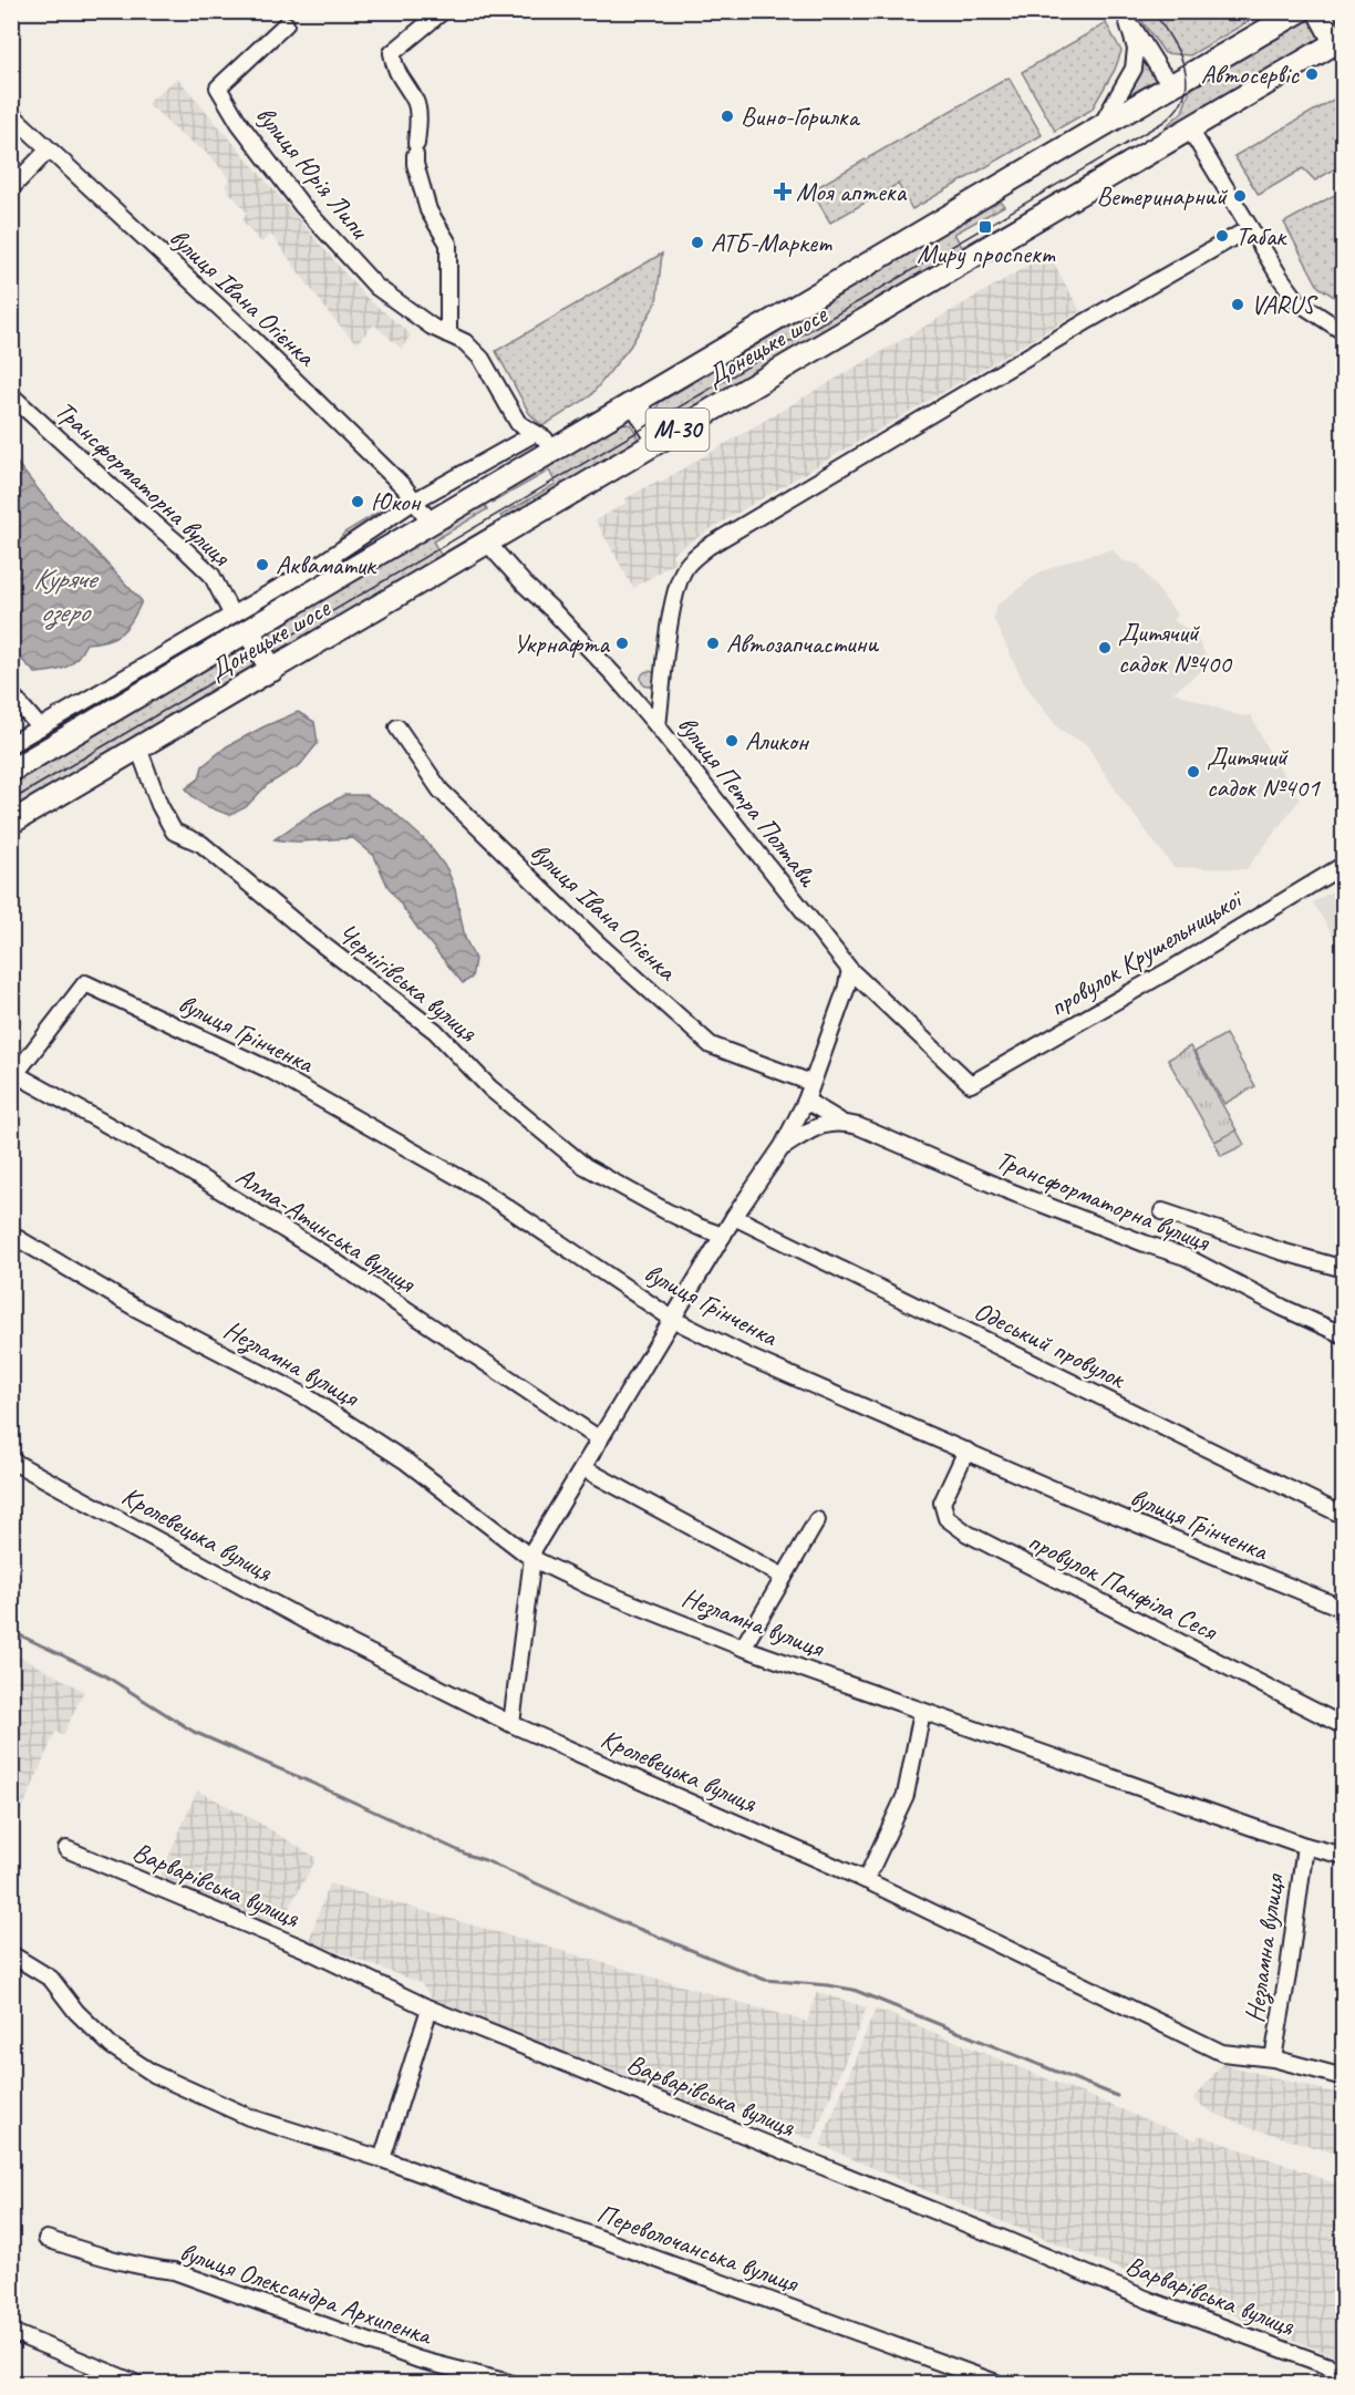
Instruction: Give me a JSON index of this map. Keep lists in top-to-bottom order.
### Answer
{
  "streets": {
    "highway": ["Донецьке шосе", "М-30"],
    "street": [
      "вулиця Юрія Липи",
      "вулиця Івана Огієнка",
      "Трансформаторна вулиця",
      "вулиця Петра Полтави",
      "провулок Крушельницької",
      "Чернігівська вулиця",
      "вулиця Грінченка",
      "Алма-Атинська вулиця",
      "Одеський провулок",
      "Незламна вулиця",
      "Кролевецька вулиця",
      "провулок Панфіла Сеся",
      "Варварівська вулиця",
      "Переволочанська вулиця",
      "вулиця Олександра Архипенка"
    ]
  },
  "crossings": [
    ["вулиця Юрія Липи", "Донецьке шосе"],
    ["вулиця Івана Огієнка", "Донецьке шосе"],
    ["Донецьке шосе", "Трансформаторна вулиця"],
    ["Донецьке шосе", "вулиця Петра Полтави"],
    ["Донецьке шосе", "Чернігівська вулиця"],
    ["вулиця Петра Полтави", "провулок Крушельницької"],
    ["вулиця Грінченка", "Алма-Атинська вулиця"],
    ["вулиця Грінченка", "провулок Панфіла Сеся"],
    ["Незламна вулиця", "Кролевецька вулиця"]
  ],
  "water": ["Куряче озеро"],
  "places": {
    "other": [
      "Автосервіс",
      "Вино-Горилка",
      "Ветеринарний",
      "Табак",
      "АТБ-Маркет",
      "VARUS",
      "Юкон",
      "Акваматик",
      "Укрнафта",
      "Автозапчастини",
      "Дитячий садок №400",
      "Аликон",
      "Дитячий садок №401"
    ],
    "health": ["Моя аптека"],
    "transit": ["Миру проспект"]
  }
}
